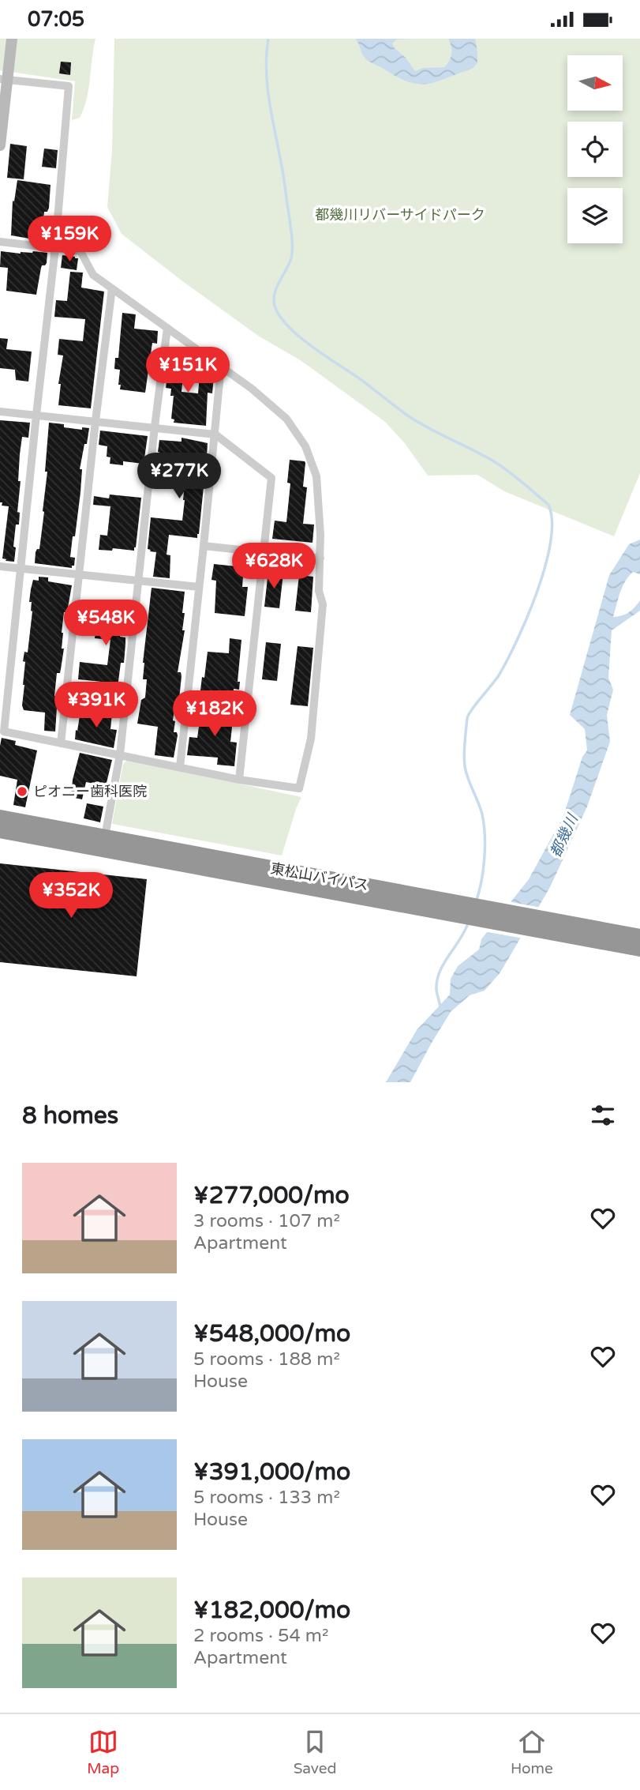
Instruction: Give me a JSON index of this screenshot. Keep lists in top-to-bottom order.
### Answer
{
  "streets": {
    "highway": ["東松山バイパス"]
  },
  "water": ["都幾川"],
  "parks": ["都幾川リバーサイドパーク"],
  "places": ["ピオニー歯科医院"],
  "north": "right",
  "page": {
    "status": "07:05",
    "price": [
      "¥159K",
      "¥151K",
      "¥277K",
      "¥628K",
      "¥548K",
      "¥391K",
      "¥182K",
      "¥352K"
    ],
    "heading": "8 homes",
    "list": [
      {
        "name": "¥277,000/mo",
        "note": "3 rooms · 107 m² · Apartment"
      },
      {
        "name": "¥548,000/mo",
        "note": "5 rooms · 188 m² · House"
      },
      {
        "name": "¥391,000/mo",
        "note": "5 rooms · 133 m² · House"
      },
      {
        "name": "¥182,000/mo",
        "note": "2 rooms · 54 m² · Apartment"
      }
    ],
    "tabs": ["Map", "Saved", "Home"]
  }
}
